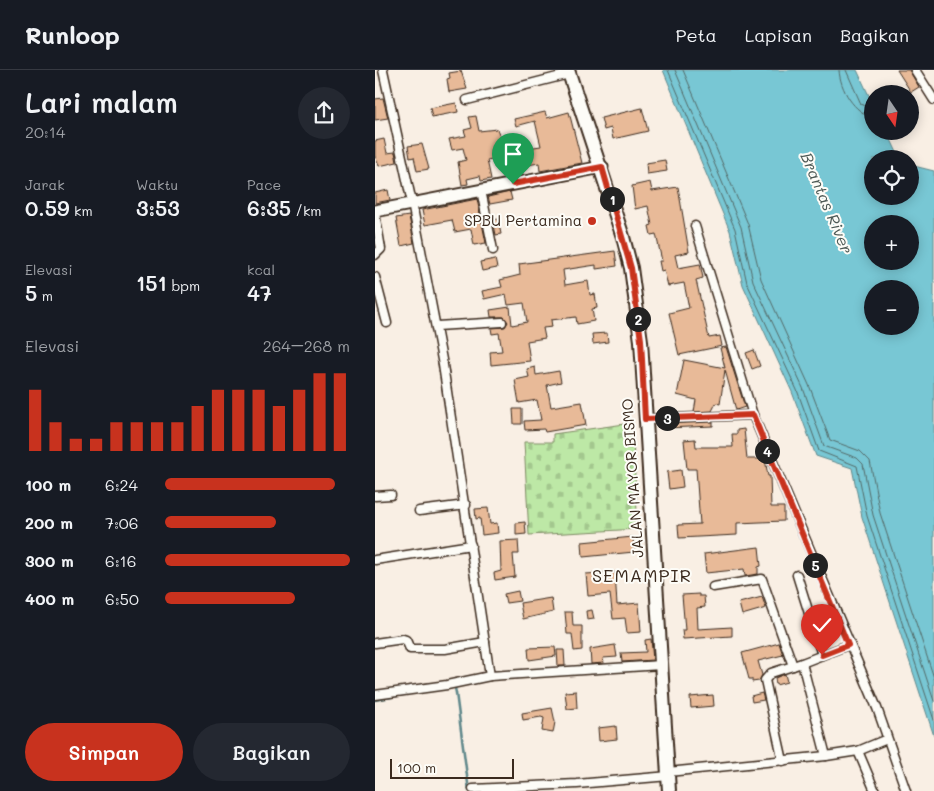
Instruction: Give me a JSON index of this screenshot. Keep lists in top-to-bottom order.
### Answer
{
  "streets": {
    "main road": ["JALAN MAYOR BISMO"]
  },
  "districts": ["SEMAMPIR"],
  "water": ["Brantas River"],
  "places": ["SPBU Pertamina"],
  "scale_bar": "100 m",
  "north": "bottom",
  "page": {
    "header": "Runloop",
    "nav": ["Peta", "Lapisan", "Bagikan"],
    "heading": ["Lari malam", "20:14"],
    "map_buttons": ["+", "−"],
    "stats": [
      ["Jarak", "0.59 km"],
      ["Waktu", "3:53"],
      ["Pace", "6:35 /km"],
      ["Elevasi", "5 m"],
      ["151 bpm"],
      ["kcal", "47"]
    ],
    "pins": [
      "1",
      "2",
      "3",
      "4",
      "5"
    ],
    "chart": ["Elevasi", "264–268 m"],
    "list": [
      {
        "name": "100 m",
        "note": "6:24"
      },
      {
        "name": "200 m",
        "note": "7:06"
      },
      {
        "name": "300 m",
        "note": "6:16"
      },
      {
        "name": "400 m",
        "note": "6:50"
      }
    ],
    "buttons": ["Simpan", "Bagikan"],
    "scale": "100 m"
  }
}
